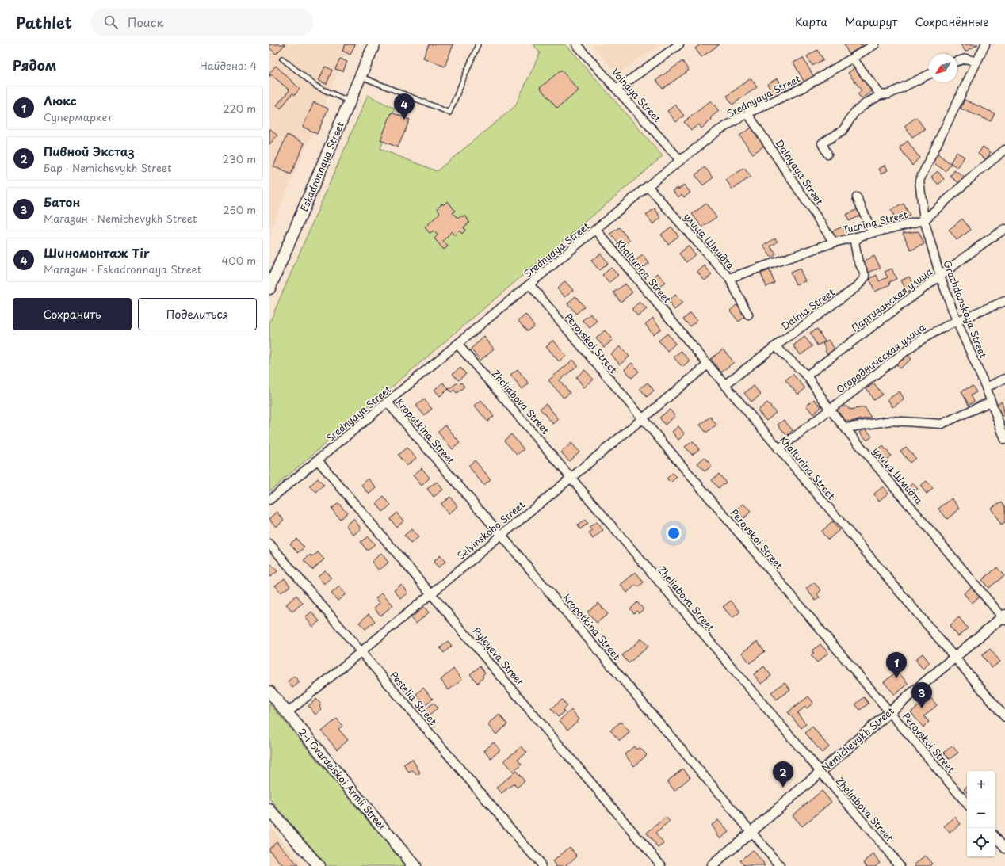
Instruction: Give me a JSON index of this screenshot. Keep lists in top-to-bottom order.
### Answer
{
  "streets": {
    "main road": ["Eskadronnaya Street", "2-i Gvardeiskoi Armii Street"],
    "street": [
      "Volnaya Street",
      "Srednyaya Street",
      "Dalnyaya Street",
      "Tuchina Street",
      "улица Шмидта",
      "Khalturina Street",
      "Партизанская улица",
      "Dalnia Street",
      "Grazhdanskaya Street",
      "Perovskoi Street",
      "Огородническая улица",
      "Zheliabova Street",
      "Kropotkina Street",
      "Selvinskoho Street",
      "Ryleyeva Street",
      "Pestelia Street",
      "Nemichevykh Street"
    ]
  },
  "crossings": [
    ["Volnaya Street", "Srednyaya Street"],
    ["Srednyaya Street", "Dalnyaya Street"],
    ["Srednyaya Street", "улица Шмидта"],
    ["Srednyaya Street", "Khalturina Street"],
    ["Srednyaya Street", "Perovskoi Street"],
    ["Srednyaya Street", "Zheliabova Street"],
    ["Srednyaya Street", "Kropotkina Street"],
    ["Srednyaya Street", "Ryleyeva Street"],
    ["Dalnyaya Street", "Tuchina Street"],
    ["Tuchina Street", "улица Шмидта"],
    ["Tuchina Street", "Dalnia Street"],
    ["Tuchina Street", "Grazhdanskaya Street"],
    ["улица Шмидта", "Партизанская улица"],
    ["улица Шмидта", "Dalnia Street"],
    ["улица Шмидта", "Огородническая улица"],
    ["улица Шмидта", "Nemichevykh Street"],
    ["Khalturina Street", "Dalnia Street"],
    ["Khalturina Street", "Огородническая улица"],
    ["Khalturina Street", "Selvinskoho Street"],
    ["Khalturina Street", "Nemichevykh Street"],
    ["Партизанская улица", "Grazhdanskaya Street"],
    ["Grazhdanskaya Street", "Огородническая улица"],
    ["Perovskoi Street", "Selvinskoho Street"],
    ["Perovskoi Street", "Nemichevykh Street"],
    ["Zheliabova Street", "Selvinskoho Street"],
    ["Zheliabova Street", "Nemichevykh Street"],
    ["Kropotkina Street", "Selvinskoho Street"],
    ["Kropotkina Street", "Nemichevykh Street"],
    ["Selvinskoho Street", "Ryleyeva Street"],
    ["Selvinskoho Street", "Pestelia Street"],
    ["Selvinskoho Street", "2-i Gvardeiskoi Armii Street"]
  ],
  "north": "bottom left",
  "page": {
    "header": "Pathlet",
    "search": "Поиск",
    "nav": ["Карта", "Маршрут", "Сохранённые"],
    "heading": ["Рядом", "Найдено: 4"],
    "list": [
      {
        "mark": "1",
        "name": "Люкс",
        "note": "Супермаркет",
        "value": "220 m"
      },
      {
        "mark": "2",
        "name": "Пивной Экстаз",
        "note": "Бар · Nemichevykh Street",
        "value": "230 m"
      },
      {
        "mark": "3",
        "name": "Батон",
        "note": "Магазин · Nemichevykh Street",
        "value": "250 m"
      },
      {
        "mark": "4",
        "name": "Шиномонтаж Tir",
        "note": "Магазин · Eskadronnaya Street",
        "value": "400 m"
      }
    ],
    "pins": [
      "4",
      "1",
      "3",
      "2"
    ],
    "buttons": ["Сохранить", "Поделиться"],
    "map_buttons": ["+", "−"]
  }
}
